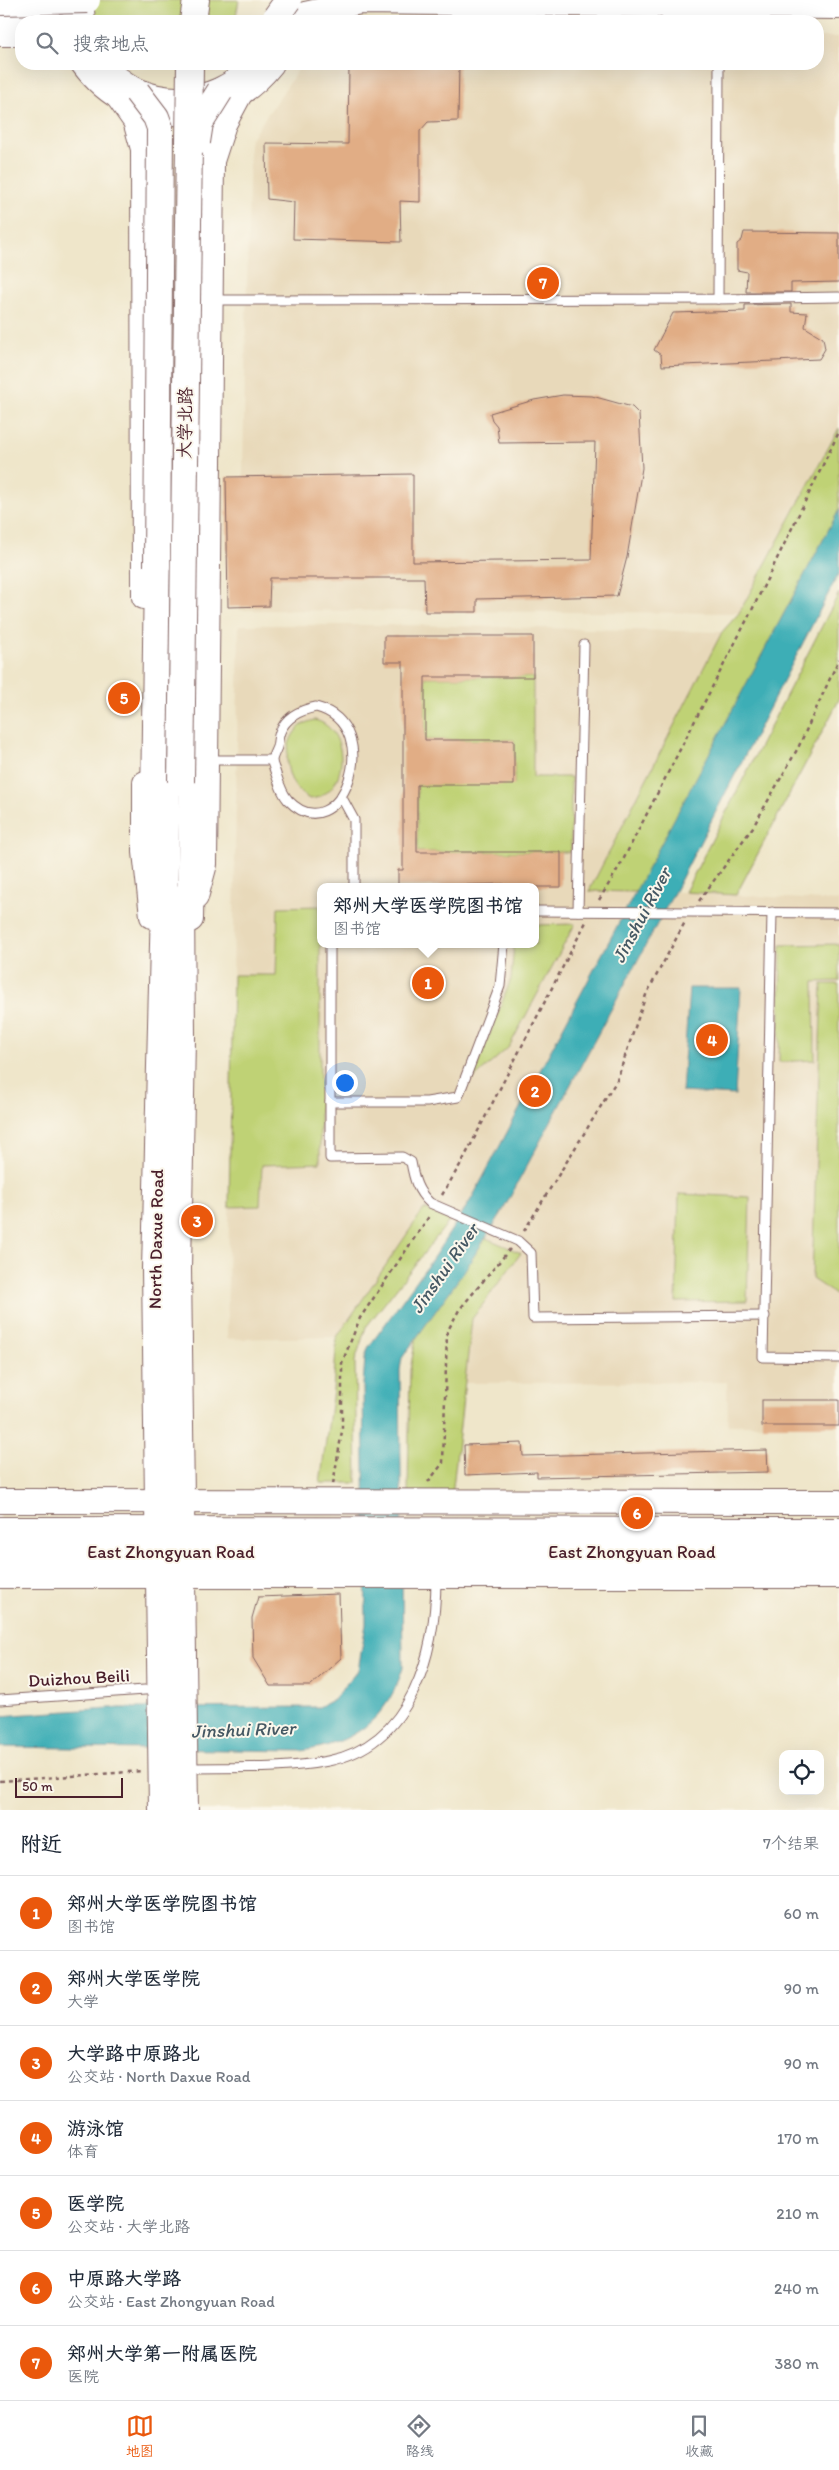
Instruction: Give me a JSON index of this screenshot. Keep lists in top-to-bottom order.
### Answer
{
  "streets": {
    "main road": ["大学北路", "North Daxue Road", "East Zhongyuan Road"],
    "lane": ["Duizhou Beili"]
  },
  "crossings": [
    ["大学北路", "North Daxue Road"],
    ["North Daxue Road", "East Zhongyuan Road"],
    ["North Daxue Road", "Duizhou Beili"]
  ],
  "water": ["Jinshui River"],
  "scale_bar": "50 m",
  "page": {
    "search": "搜索地点",
    "pins": [
      "7",
      "5",
      "1",
      "4",
      "2",
      "3",
      "6"
    ],
    "popup": ["郑州大学医学院图书馆", "图书馆"],
    "scale": "50 m",
    "heading": ["附近", "7个结果"],
    "list": [
      {
        "mark": "1",
        "name": "郑州大学医学院图书馆",
        "note": "图书馆",
        "value": "60 m"
      },
      {
        "mark": "2",
        "name": "郑州大学医学院",
        "note": "大学",
        "value": "90 m"
      },
      {
        "mark": "3",
        "name": "大学路中原路北",
        "note": "公交站 · North Daxue Road",
        "value": "90 m"
      },
      {
        "mark": "4",
        "name": "游泳馆",
        "note": "体育",
        "value": "170 m"
      },
      {
        "mark": "5",
        "name": "医学院",
        "note": "公交站 · 大学北路",
        "value": "210 m"
      },
      {
        "mark": "6",
        "name": "中原路大学路",
        "note": "公交站 · East Zhongyuan Road",
        "value": "240 m"
      },
      {
        "mark": "7",
        "name": "郑州大学第一附属医院",
        "note": "医院",
        "value": "380 m"
      }
    ],
    "nav": ["地图", "路线", "收藏"]
  }
}
